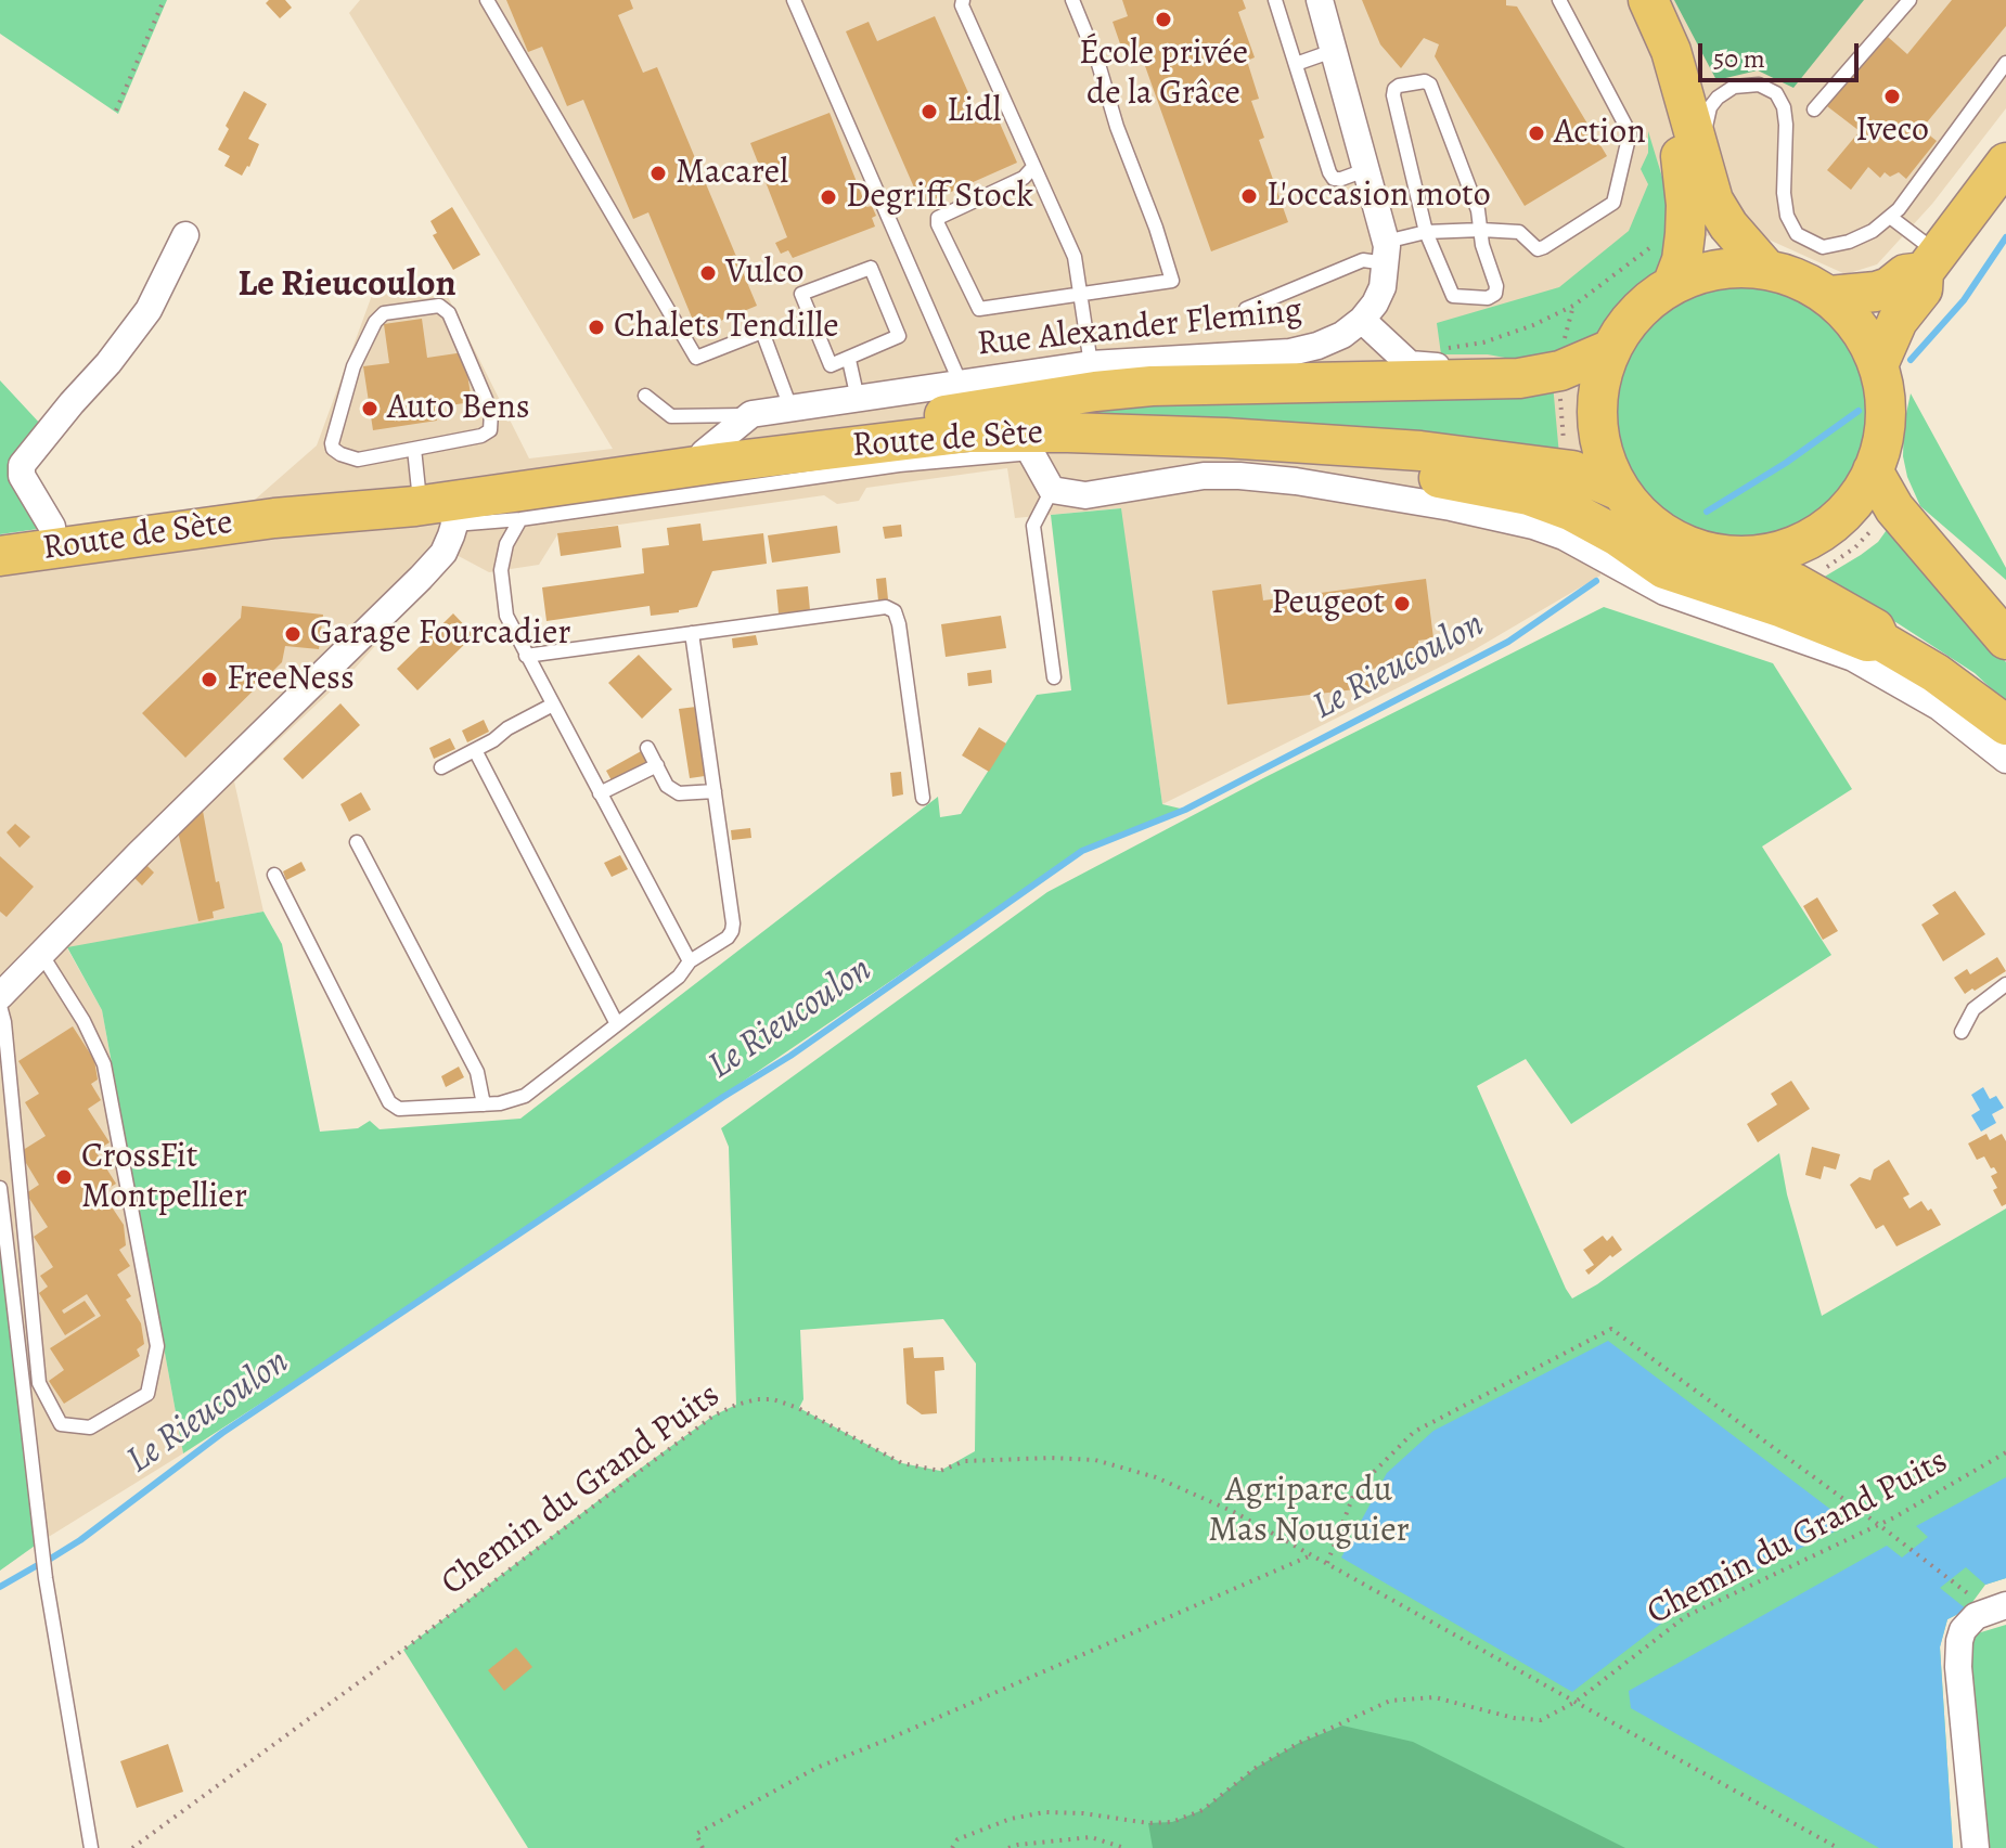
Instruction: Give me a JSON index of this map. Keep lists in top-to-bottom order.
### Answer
{
  "streets": {
    "main road": ["Route de Sète"],
    "street": ["Rue Alexander Fleming"],
    "path": ["Chemin du Grand Puits"]
  },
  "crossings": [
    ["Rue Alexander Fleming", "Route de Sète"]
  ],
  "districts": ["Le Rieucoulon"],
  "water": ["Le Rieucoulon"],
  "parks": ["Agriparc du Mas Nouguier"],
  "places": [
    "École privée de la Grâce",
    "Iveco",
    "Lidl",
    "Action",
    "Macarel",
    "L'occasion moto",
    "Degriff Stock",
    "Vulco",
    "Chalets Tendille",
    "Auto Bens",
    "Peugeot",
    "Garage Fourcadier",
    "FreeNess",
    "CrossFit Montpellier"
  ],
  "scale_bar": "50 m"
}
